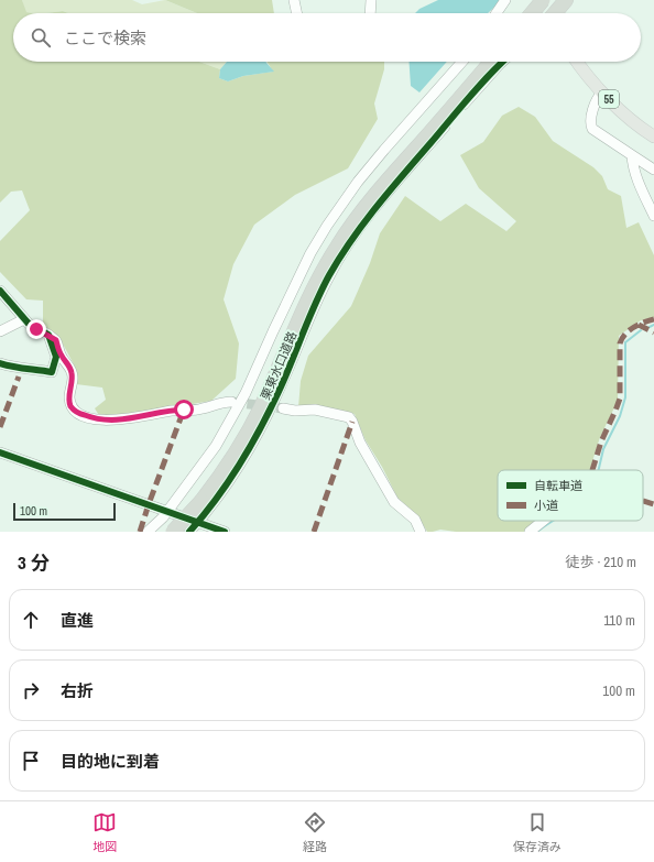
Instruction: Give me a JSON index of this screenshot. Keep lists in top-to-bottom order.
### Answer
{
  "streets": {
    "highway": ["栗東水口道路"],
    "main road": ["55"]
  },
  "legend": ["自転車道", "小道"],
  "scale_bar": "100 m",
  "page": {
    "search": "ここで検索",
    "scale": "100 m",
    "heading": ["3 分", "徒歩 · 210 m"],
    "list": [
      ["直進", "110 m"],
      ["右折", "100 m"],
      "目的地に到着"
    ],
    "nav": ["地図", "経路", "保存済み"]
  }
}
